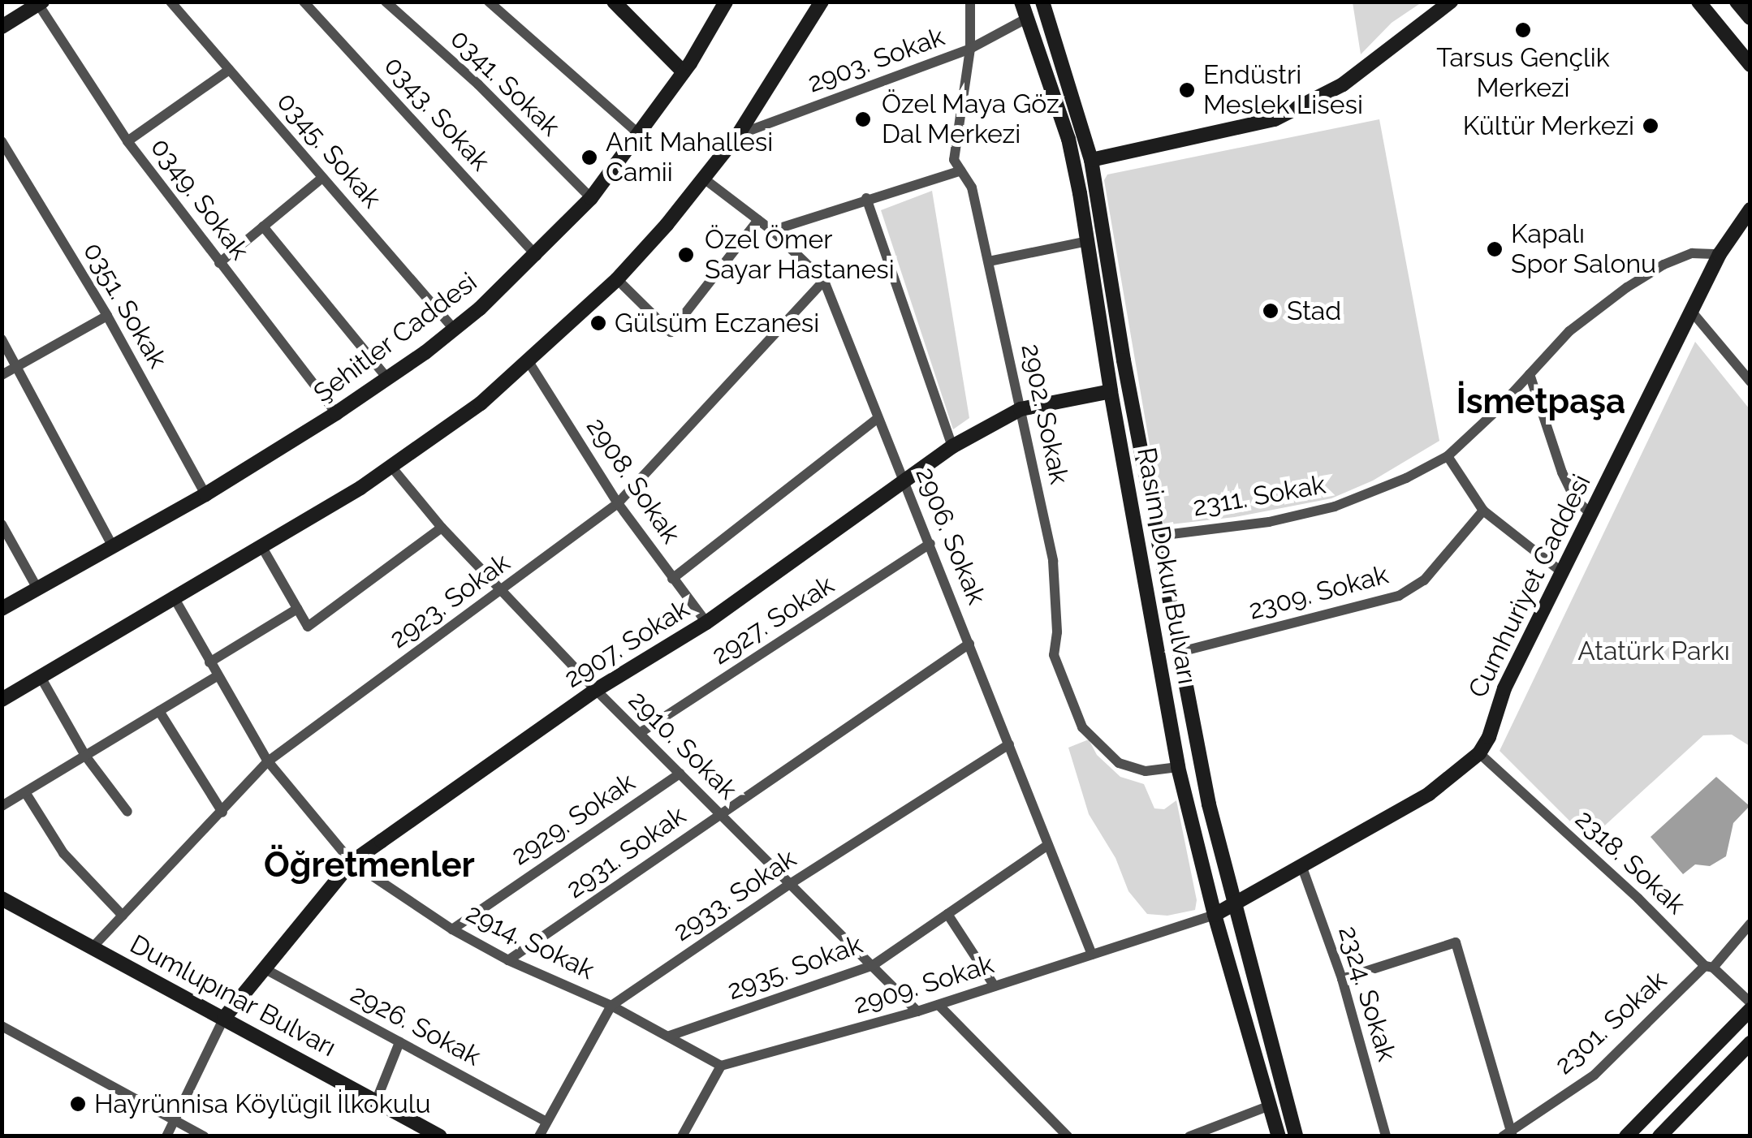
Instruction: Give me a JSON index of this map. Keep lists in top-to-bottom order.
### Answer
{
  "streets": {
    "street": [
      "2903. Sokak",
      "0341. Sokak",
      "0343. Sokak",
      "0345. Sokak",
      "0349. Sokak",
      "0351. Sokak",
      "Şehitler Caddesi",
      "2902. Sokak",
      "2908. Sokak",
      "2311. Sokak",
      "2906. Sokak",
      "Rasim Dokur Bulvarı",
      "Cumhuriyet Caddesi",
      "2309. Sokak",
      "2923. Sokak",
      "2927. Sokak",
      "2907. Sokak",
      "2910. Sokak",
      "2929. Sokak",
      "2931. Sokak",
      "2318. Sokak",
      "2933. Sokak",
      "2914. Sokak",
      "2935. Sokak",
      "2909. Sokak",
      "2324. Sokak",
      "Dumlupınar Bulvarı",
      "2301. Sokak",
      "2926. Sokak"
    ]
  },
  "crossings": [
    ["2903. Sokak", "2902. Sokak"],
    ["2903. Sokak", "Rasim Dokur Bulvarı"],
    ["0341. Sokak", "Şehitler Caddesi"],
    ["0343. Sokak", "Şehitler Caddesi"],
    ["0345. Sokak", "Şehitler Caddesi"],
    ["0349. Sokak", "Şehitler Caddesi"],
    ["0351. Sokak", "Şehitler Caddesi"],
    ["2902. Sokak", "Rasim Dokur Bulvarı"],
    ["2902. Sokak", "2907. Sokak"],
    ["2908. Sokak", "2923. Sokak"],
    ["2908. Sokak", "2907. Sokak"],
    ["2311. Sokak", "Cumhuriyet Caddesi"],
    ["2906. Sokak", "2923. Sokak"],
    ["2906. Sokak", "2927. Sokak"],
    ["2906. Sokak", "2907. Sokak"],
    ["2906. Sokak", "2931. Sokak"],
    ["2906. Sokak", "2933. Sokak"],
    ["2906. Sokak", "2935. Sokak"],
    ["2906. Sokak", "2909. Sokak"],
    ["Rasim Dokur Bulvarı", "Cumhuriyet Caddesi"],
    ["Rasim Dokur Bulvarı", "2907. Sokak"],
    ["Rasim Dokur Bulvarı", "2909. Sokak"],
    ["Cumhuriyet Caddesi", "2318. Sokak"],
    ["Cumhuriyet Caddesi", "2909. Sokak"],
    ["Cumhuriyet Caddesi", "2324. Sokak"],
    ["2923. Sokak", "2910. Sokak"],
    ["2923. Sokak", "2914. Sokak"],
    ["2923. Sokak", "Dumlupınar Bulvarı"],
    ["2927. Sokak", "2910. Sokak"],
    ["2907. Sokak", "2910. Sokak"],
    ["2907. Sokak", "2914. Sokak"],
    ["2907. Sokak", "Dumlupınar Bulvarı"],
    ["2907. Sokak", "2926. Sokak"],
    ["2910. Sokak", "2929. Sokak"],
    ["2910. Sokak", "2931. Sokak"],
    ["2910. Sokak", "2933. Sokak"],
    ["2910. Sokak", "2935. Sokak"],
    ["2910. Sokak", "2909. Sokak"],
    ["2929. Sokak", "2914. Sokak"],
    ["2931. Sokak", "2914. Sokak"],
    ["2318. Sokak", "2301. Sokak"],
    ["2933. Sokak", "2914. Sokak"],
    ["2933. Sokak", "2926. Sokak"],
    ["2914. Sokak", "2935. Sokak"],
    ["2914. Sokak", "2909. Sokak"]
  ],
  "districts": ["İsmetpaşa", "Öğretmenler"],
  "parks": ["Atatürk Parkı"],
  "places": [
    "Tarsus Gençlik Merkezi",
    "Endüstri Meslek Lisesi",
    "Özel Maya Göz Dal Merkezi",
    "Kültür Merkezi",
    "Anıt Mahallesi Camii",
    "Kapalı Spor Salonu",
    "Özel Ömer Sayar Hastanesi",
    "Stad",
    "Gülsüm Eczanesi",
    "Hayrünnisa Köylügil İlkokulu"
  ]
}
